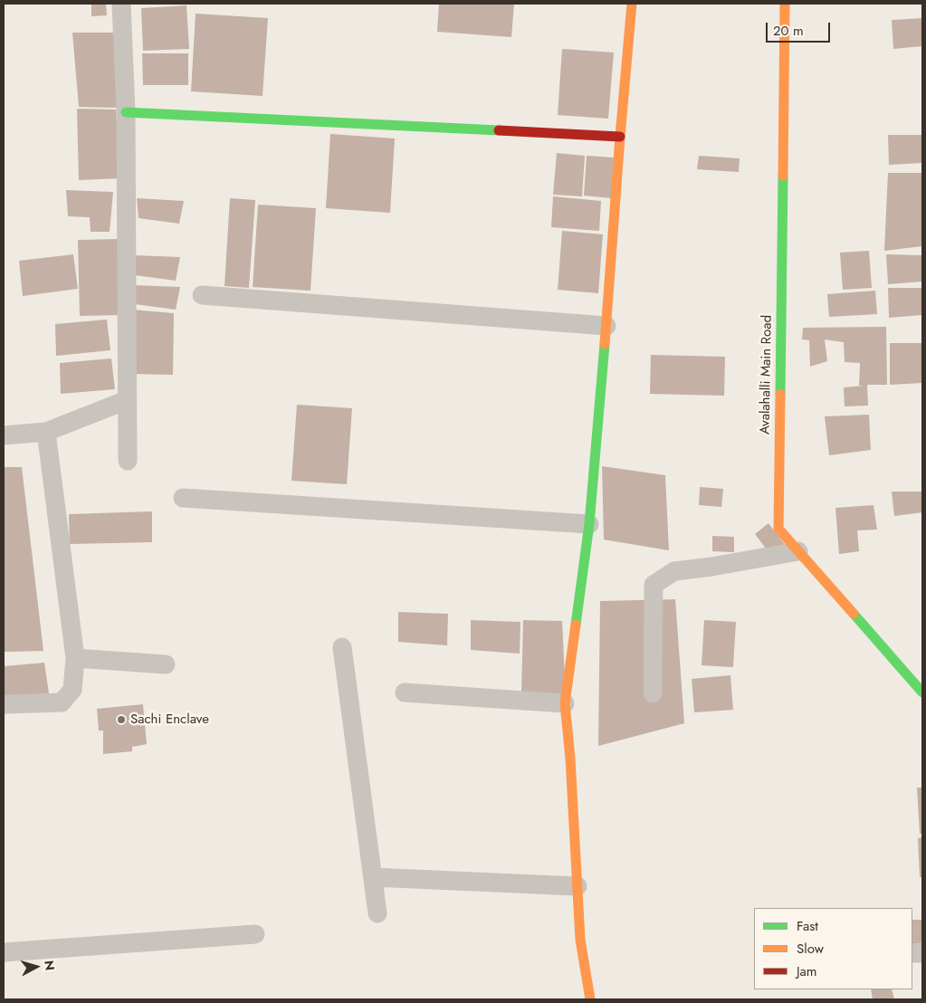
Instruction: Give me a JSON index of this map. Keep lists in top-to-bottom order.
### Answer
{
  "streets": {
    "street": ["Avalahalli Main Road"]
  },
  "places": ["Sachi Enclave"],
  "legend": ["Fast", "Slow", "Jam"],
  "scale_bar": "20 m",
  "north": "right"
}
